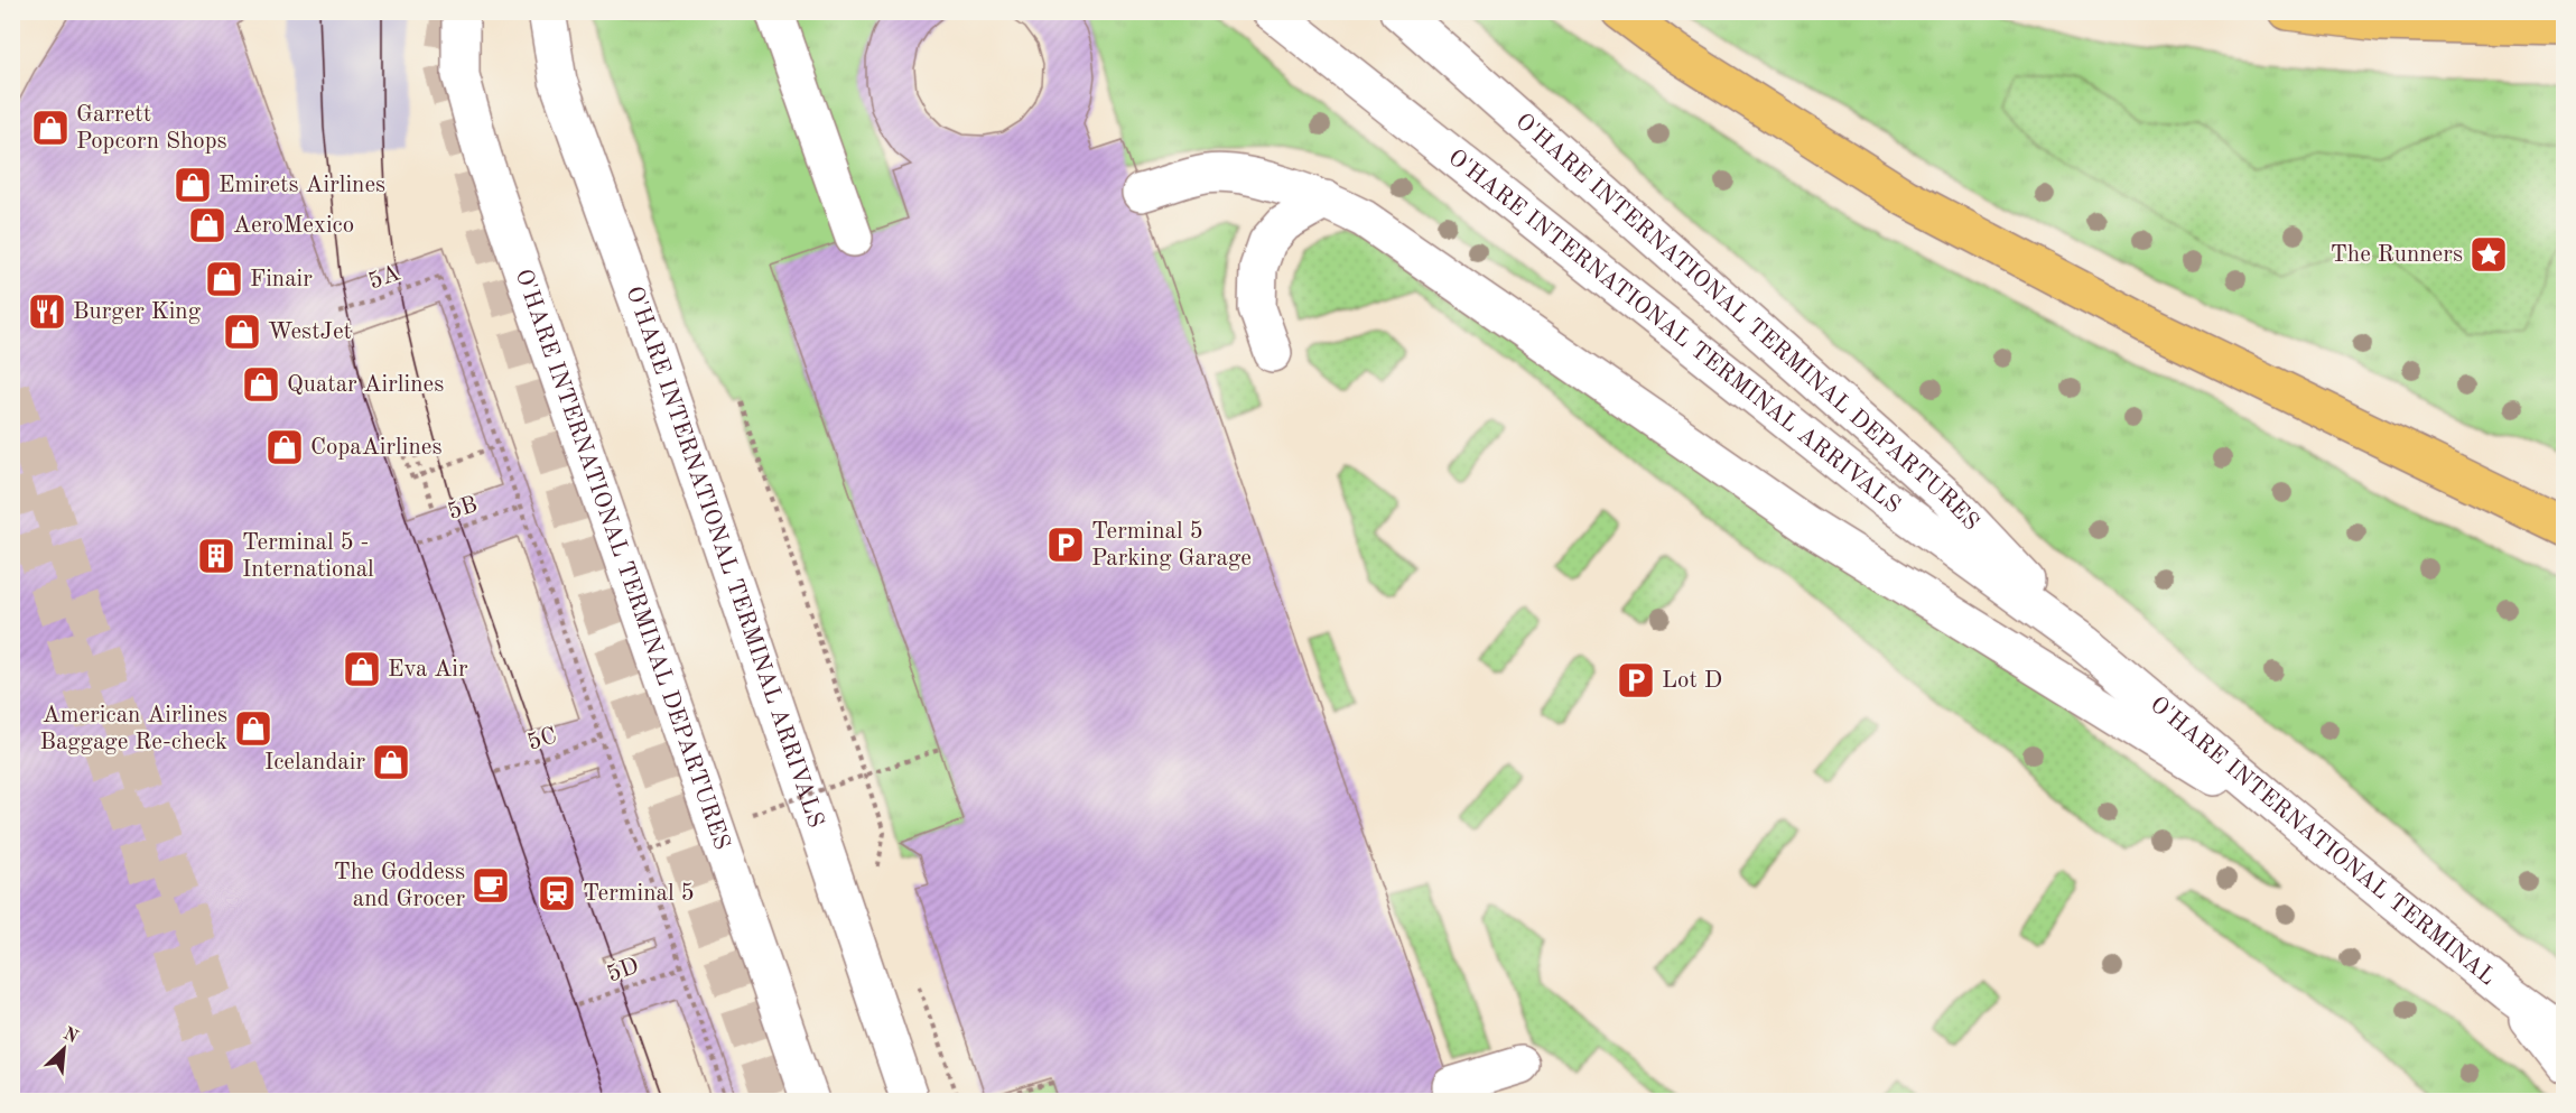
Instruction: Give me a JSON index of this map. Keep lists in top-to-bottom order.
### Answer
{
  "streets": {
    "street": ["O'HARE INTERNATIONAL TERMINAL DEPARTURES", "O'HARE INTERNATIONAL TERMINAL ARRIVALS", "O'HARE INTERNATIONAL TERMINAL"],
    "path": [
      "5A",
      "5B",
      "5C",
      "5D"
    ]
  },
  "crossings": [
    ["5A", "5B"],
    ["O'HARE INTERNATIONAL TERMINAL DEPARTURES", "O'HARE INTERNATIONAL TERMINAL ARRIVALS"],
    ["O'HARE INTERNATIONAL TERMINAL DEPARTURES", "O'HARE INTERNATIONAL TERMINAL"],
    ["O'HARE INTERNATIONAL TERMINAL ARRIVALS", "O'HARE INTERNATIONAL TERMINAL"]
  ],
  "places": {
    "shop": [
      "Garrett Popcorn Shops",
      "Emirets Airlines",
      "AeroMexico",
      "Finair",
      "WestJet",
      "Quatar Airlines",
      "CopaAirlines",
      "Eva Air",
      "American Airlines Baggage Re-check",
      "Icelandair"
    ],
    "place": ["The Runners"],
    "restaurant": ["Burger King"],
    "parking": ["Terminal 5 Parking Garage", "Lot D"],
    "building": ["Terminal 5 - International"],
    "cafe": ["The Goddess and Grocer"],
    "station": ["Terminal 5"]
  },
  "north": "top right"
}
